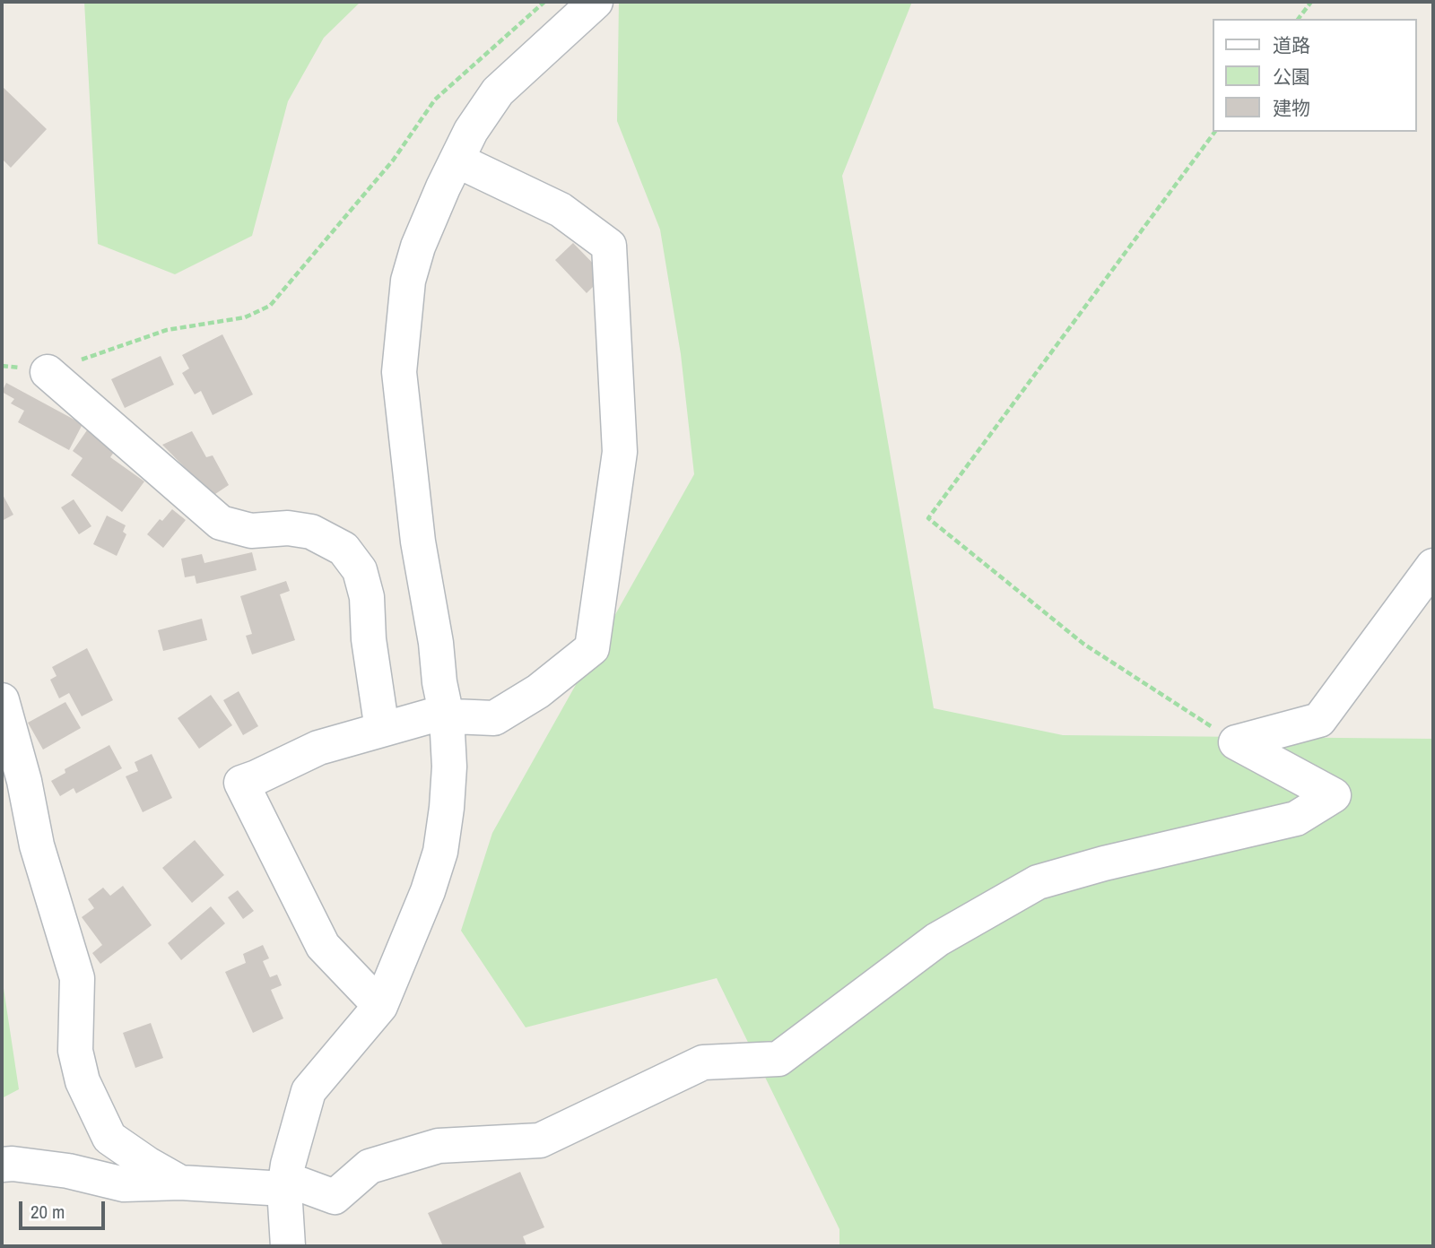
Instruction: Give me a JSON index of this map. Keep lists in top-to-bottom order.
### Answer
{
  "legend": ["道路", "公園", "建物"],
  "scale_bar": "20 m"
}
